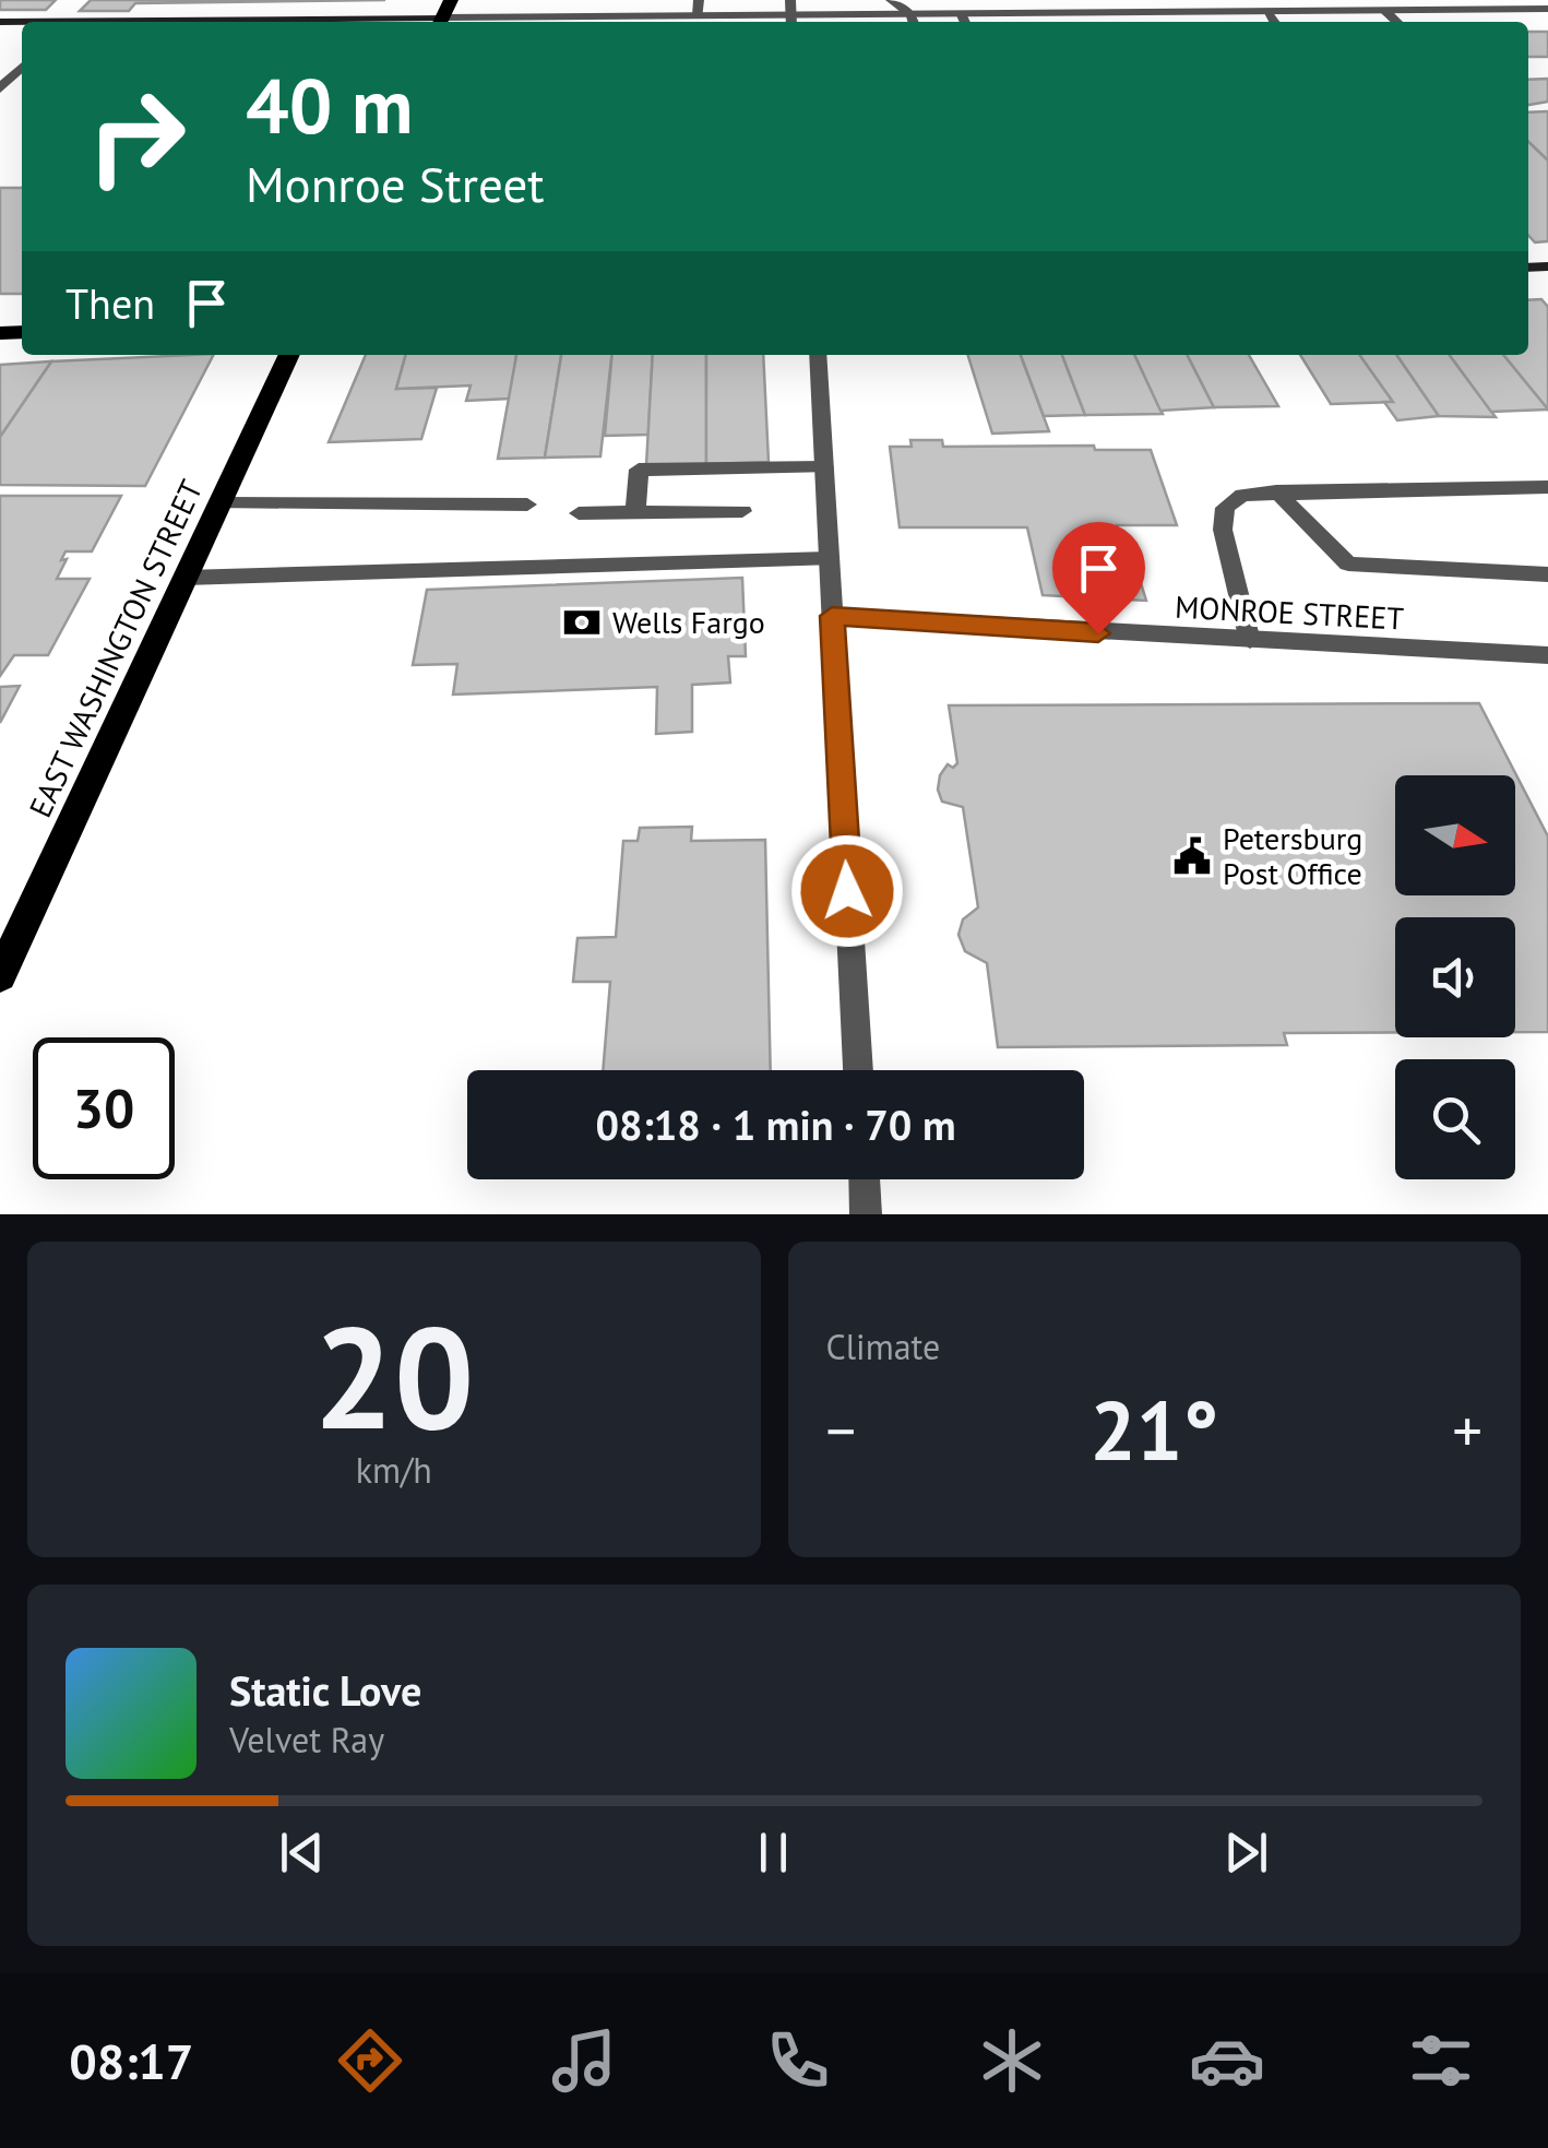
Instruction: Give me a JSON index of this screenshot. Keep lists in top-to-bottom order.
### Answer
{
  "streets": {
    "main road": ["EAST WASHINGTON STREET"],
    "street": ["MONROE STREET"]
  },
  "places": {
    "bank": ["Wells Fargo"],
    "public building": ["Petersburg Post Office"]
  },
  "north": "right",
  "page": {
    "turn": ["40 m", "Monroe Street"],
    "then": "Then",
    "limit": "30",
    "trip": "08:18 · 1 min · 70 m",
    "tile": [
      ["20", "km/h"],
      "Climate"
    ],
    "heat": ["−", "21°", "+"],
    "song": ["Static Love", "Velvet Ray"],
    "tabs": "08:17"
  }
}
